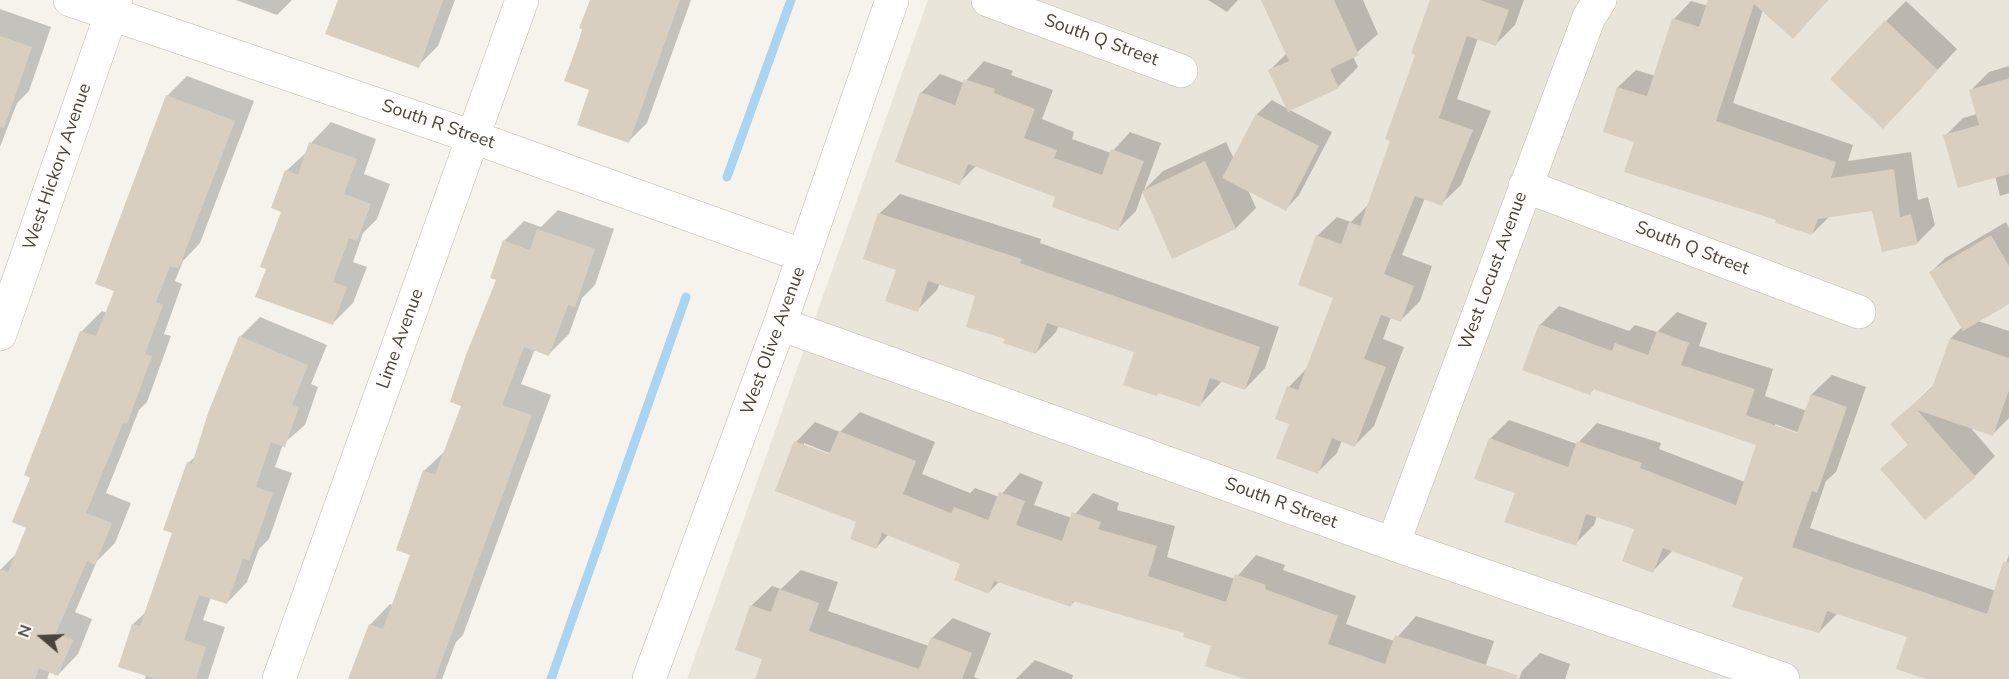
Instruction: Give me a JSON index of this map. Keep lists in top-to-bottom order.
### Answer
{
  "streets": {
    "street": [
      "South Q Street",
      "South R Street",
      "West Hickory Avenue",
      "West Locust Avenue",
      "Lime Avenue",
      "West Olive Avenue"
    ]
  },
  "crossings": [
    ["South Q Street", "West Locust Avenue"],
    ["South R Street", "West Hickory Avenue"],
    ["South R Street", "West Locust Avenue"],
    ["South R Street", "Lime Avenue"],
    ["South R Street", "West Olive Avenue"]
  ],
  "north": "left"
}
